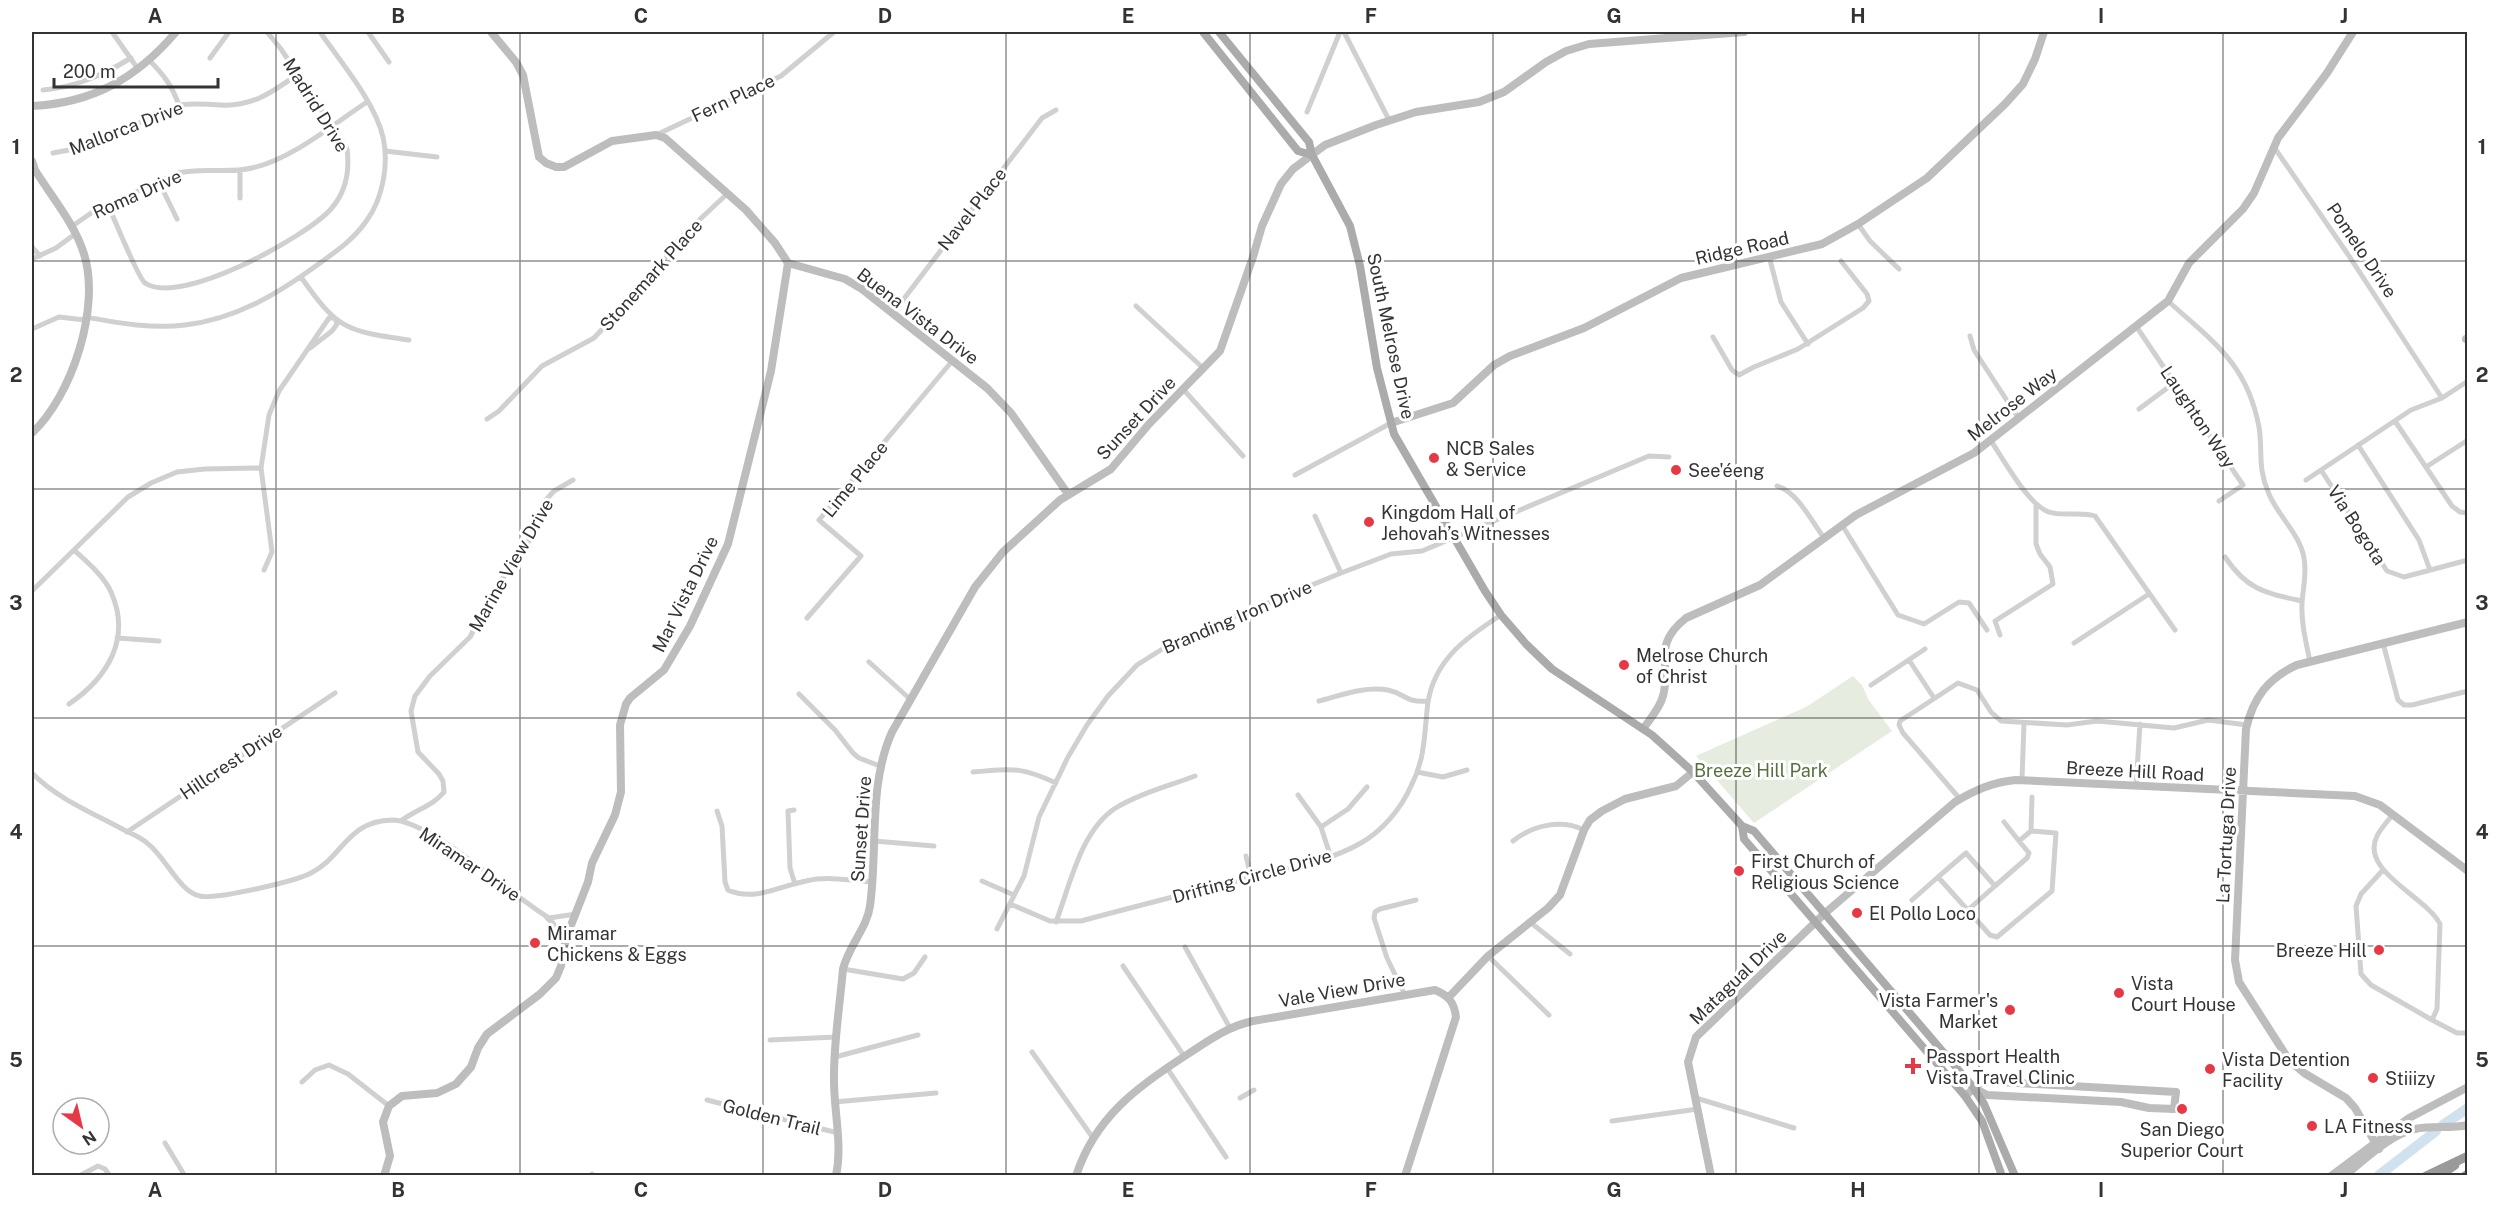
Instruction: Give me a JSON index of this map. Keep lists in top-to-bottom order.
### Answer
{
  "streets": {
    "main road": ["South Melrose Drive"],
    "street": [
      "Fern Place",
      "Madrid Drive",
      "Mallorca Drive",
      "Roma Drive",
      "Navel Place",
      "Ridge Road",
      "Pomelo Drive",
      "Stonemark Place",
      "Buena Vista Drive",
      "Melrose Way",
      "Laughton Way",
      "Sunset Drive",
      "Lime Place",
      "Via Bogota",
      "Marine View Drive",
      "Mar Vista Drive",
      "Branding Iron Drive",
      "Hillcrest Drive",
      "Breeze Hill Road",
      "La Tortuga Drive",
      "Miramar Drive",
      "Drifting Circle Drive",
      "Matagual Drive",
      "Vale View Drive",
      "Golden Trail"
    ]
  },
  "crossings": [
    ["Madrid Drive", "Mallorca Drive"],
    ["Madrid Drive", "Roma Drive"],
    ["Navel Place", "Buena Vista Drive"],
    ["Ridge Road", "South Melrose Drive"],
    ["Pomelo Drive", "Melrose Way"],
    ["Buena Vista Drive", "Sunset Drive"],
    ["Buena Vista Drive", "Lime Place"],
    ["Buena Vista Drive", "Mar Vista Drive"],
    ["South Melrose Drive", "Melrose Way"],
    ["South Melrose Drive", "Sunset Drive"],
    ["South Melrose Drive", "Branding Iron Drive"],
    ["South Melrose Drive", "Breeze Hill Road"],
    ["South Melrose Drive", "Drifting Circle Drive"],
    ["South Melrose Drive", "Matagual Drive"],
    ["Melrose Way", "Laughton Way"],
    ["Sunset Drive", "Golden Trail"],
    ["Marine View Drive", "Miramar Drive"],
    ["Mar Vista Drive", "Miramar Drive"],
    ["Branding Iron Drive", "Drifting Circle Drive"],
    ["Hillcrest Drive", "Miramar Drive"],
    ["Breeze Hill Road", "La Tortuga Drive"],
    ["Breeze Hill Road", "Matagual Drive"]
  ],
  "parks": ["Breeze Hill Park"],
  "places": {
    "other": [
      "NCB Sales & Service",
      "See'éeng",
      "Kingdom Hall of Jehovah’s Witnesses",
      "Melrose Church of Christ",
      "First Church of Religious Science",
      "El Pollo Loco",
      "Miramar Chickens & Eggs",
      "Breeze Hill",
      "Vista Court House",
      "Vista Farmer's Market",
      "Vista Detention Facility",
      "Stiiizy",
      "San Diego Superior Court",
      "LA Fitness"
    ],
    "health": ["Passport Health Vista Travel Clinic"]
  },
  "scale_bar": "200 m",
  "north": "bottom right",
  "grid": {
    "columns": [
      "A",
      "B",
      "C",
      "D",
      "E",
      "F",
      "G",
      "H",
      "I",
      "J"
    ],
    "rows": [
      "1",
      "2",
      "3",
      "4",
      "5"
    ]
  }
}
